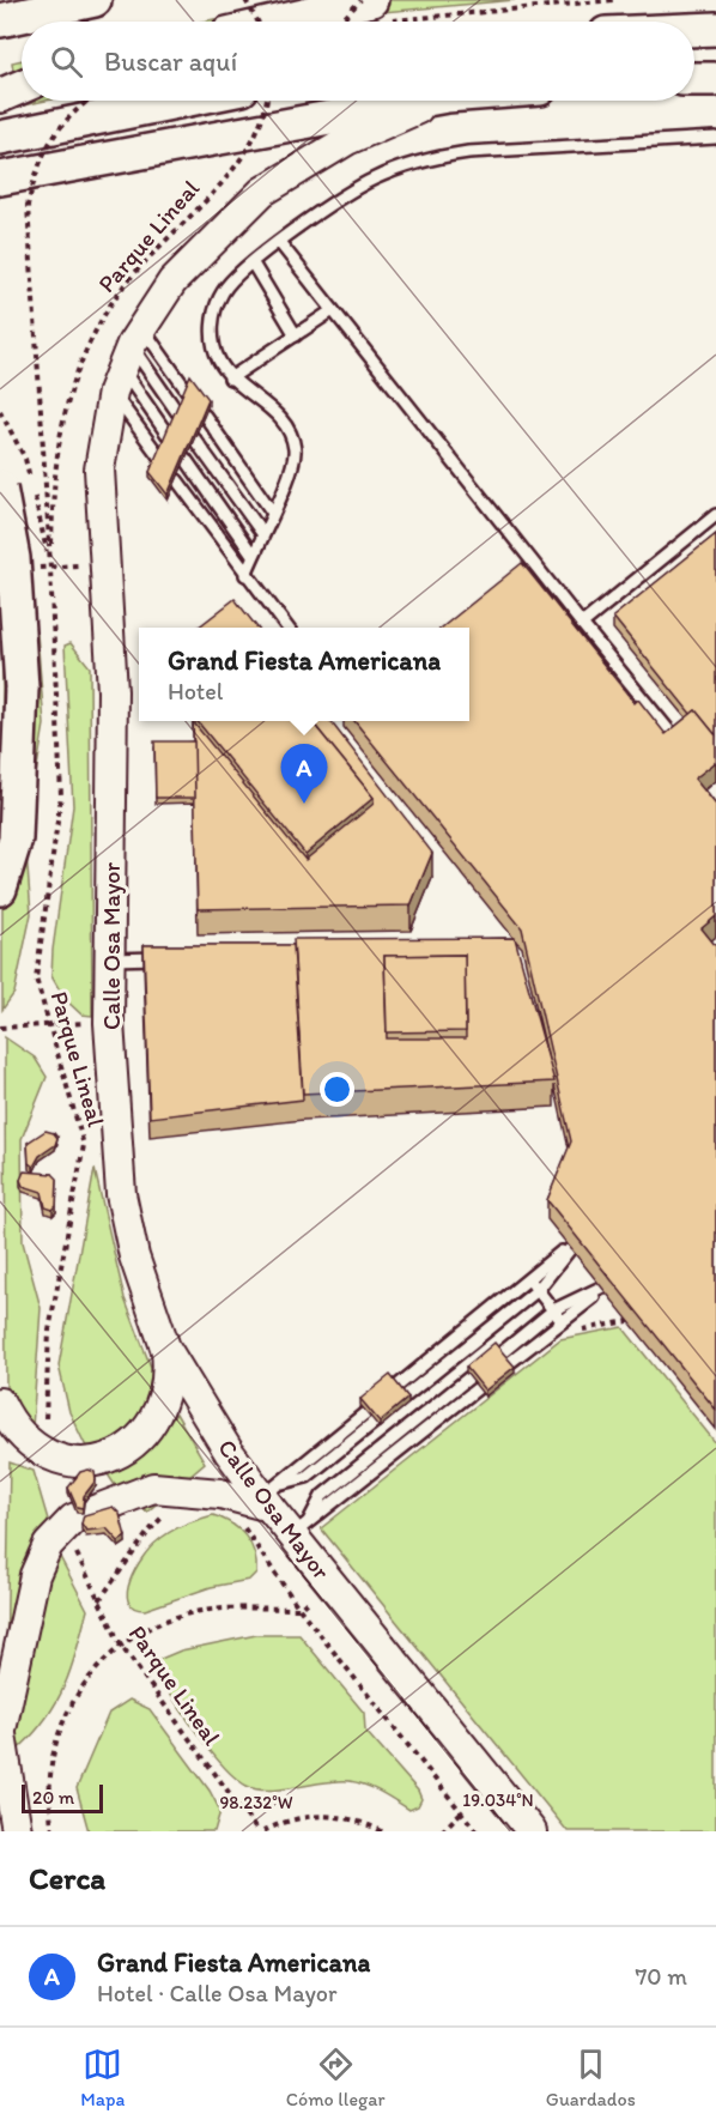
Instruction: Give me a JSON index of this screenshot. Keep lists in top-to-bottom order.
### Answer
{
  "streets": {
    "street": ["Calle Osa Mayor"],
    "path": ["Parque Lineal"]
  },
  "scale_bar": "20 m",
  "page": {
    "search": "Buscar aquí",
    "popup": ["Grand Fiesta Americana", "Hotel"],
    "pins": "A",
    "scale": "20 m",
    "heading": "Cerca",
    "list": [
      {
        "mark": "A",
        "name": "Grand Fiesta Americana",
        "note": "Hotel · Calle Osa Mayor",
        "value": "70 m"
      }
    ],
    "nav": ["Mapa", "Cómo llegar", "Guardados"]
  },
  "coordinates": ["19.034°N", "98.232°W"]
}
